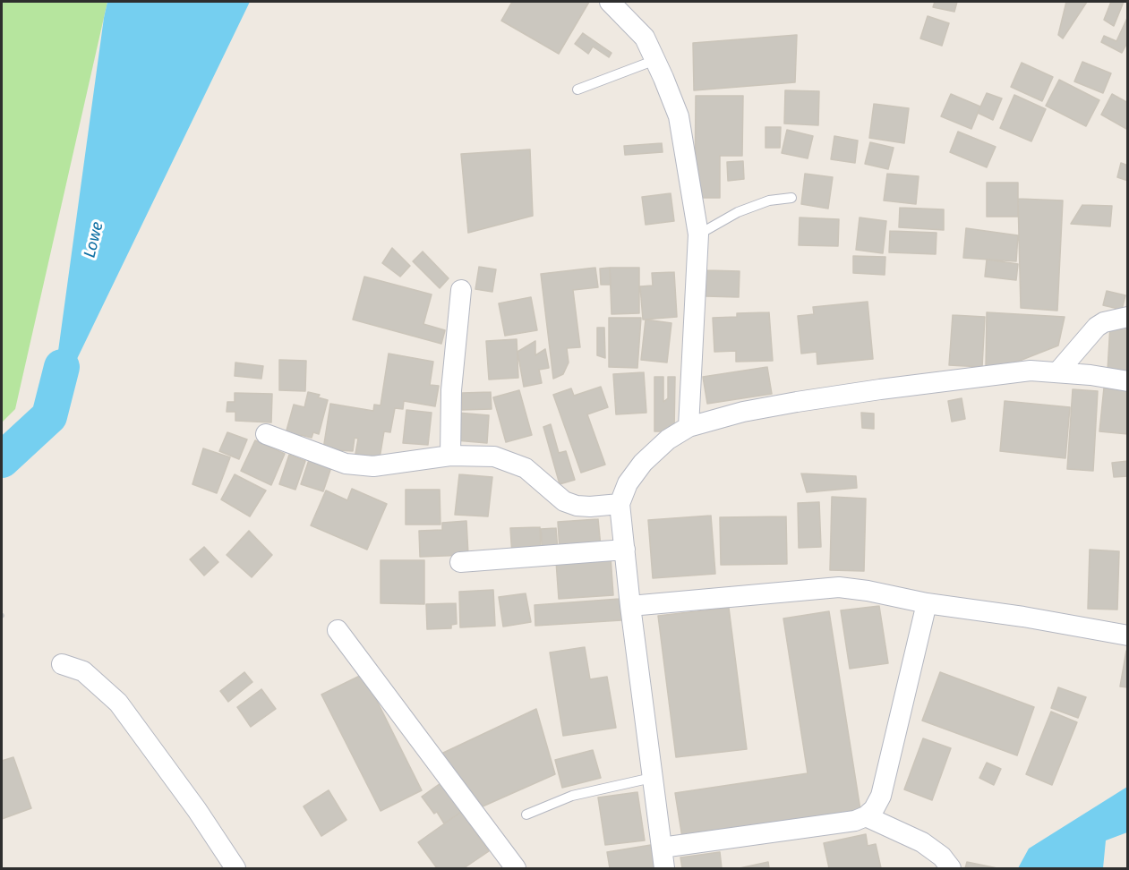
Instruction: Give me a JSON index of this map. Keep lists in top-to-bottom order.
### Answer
{
  "water": ["Lowe"]
}
